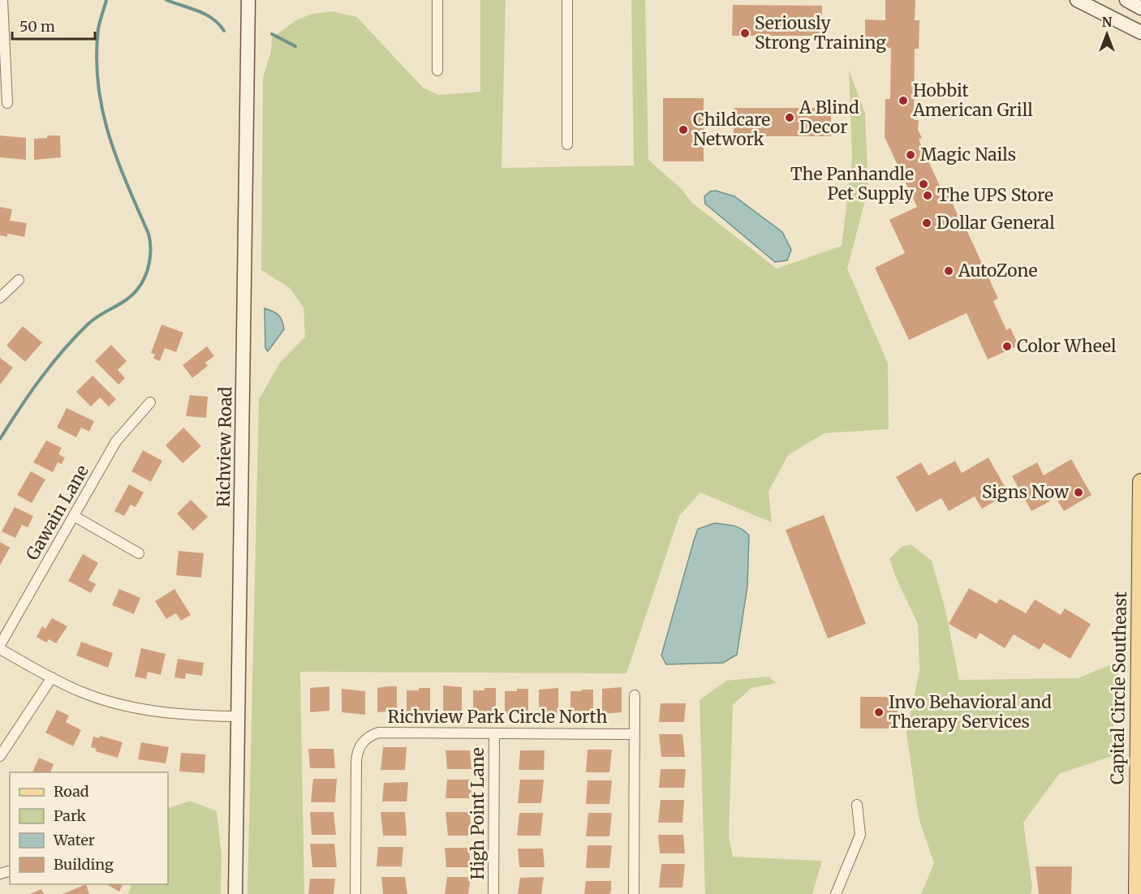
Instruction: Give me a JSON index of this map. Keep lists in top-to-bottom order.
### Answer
{
  "streets": {
    "main road": ["Capital Circle Southeast"],
    "street": [
      "Richview Road",
      "Gawain Lane",
      "Richview Park Circle North",
      "High Point Lane"
    ]
  },
  "crossings": [
    ["Richview Park Circle North", "High Point Lane"]
  ],
  "places": [
    "Seriously Strong Training",
    "Hobbit American Grill",
    "A Blind Decor",
    "Childcare Network",
    "Magic Nails",
    "The Panhandle Pet Supply",
    "The UPS Store",
    "Dollar General",
    "AutoZone",
    "Color Wheel",
    "Signs Now",
    "Invo Behavioral and Therapy Services"
  ],
  "legend": [
    "Road",
    "Park",
    "Water",
    "Building"
  ],
  "scale_bar": "50 m",
  "north": "top"
}
